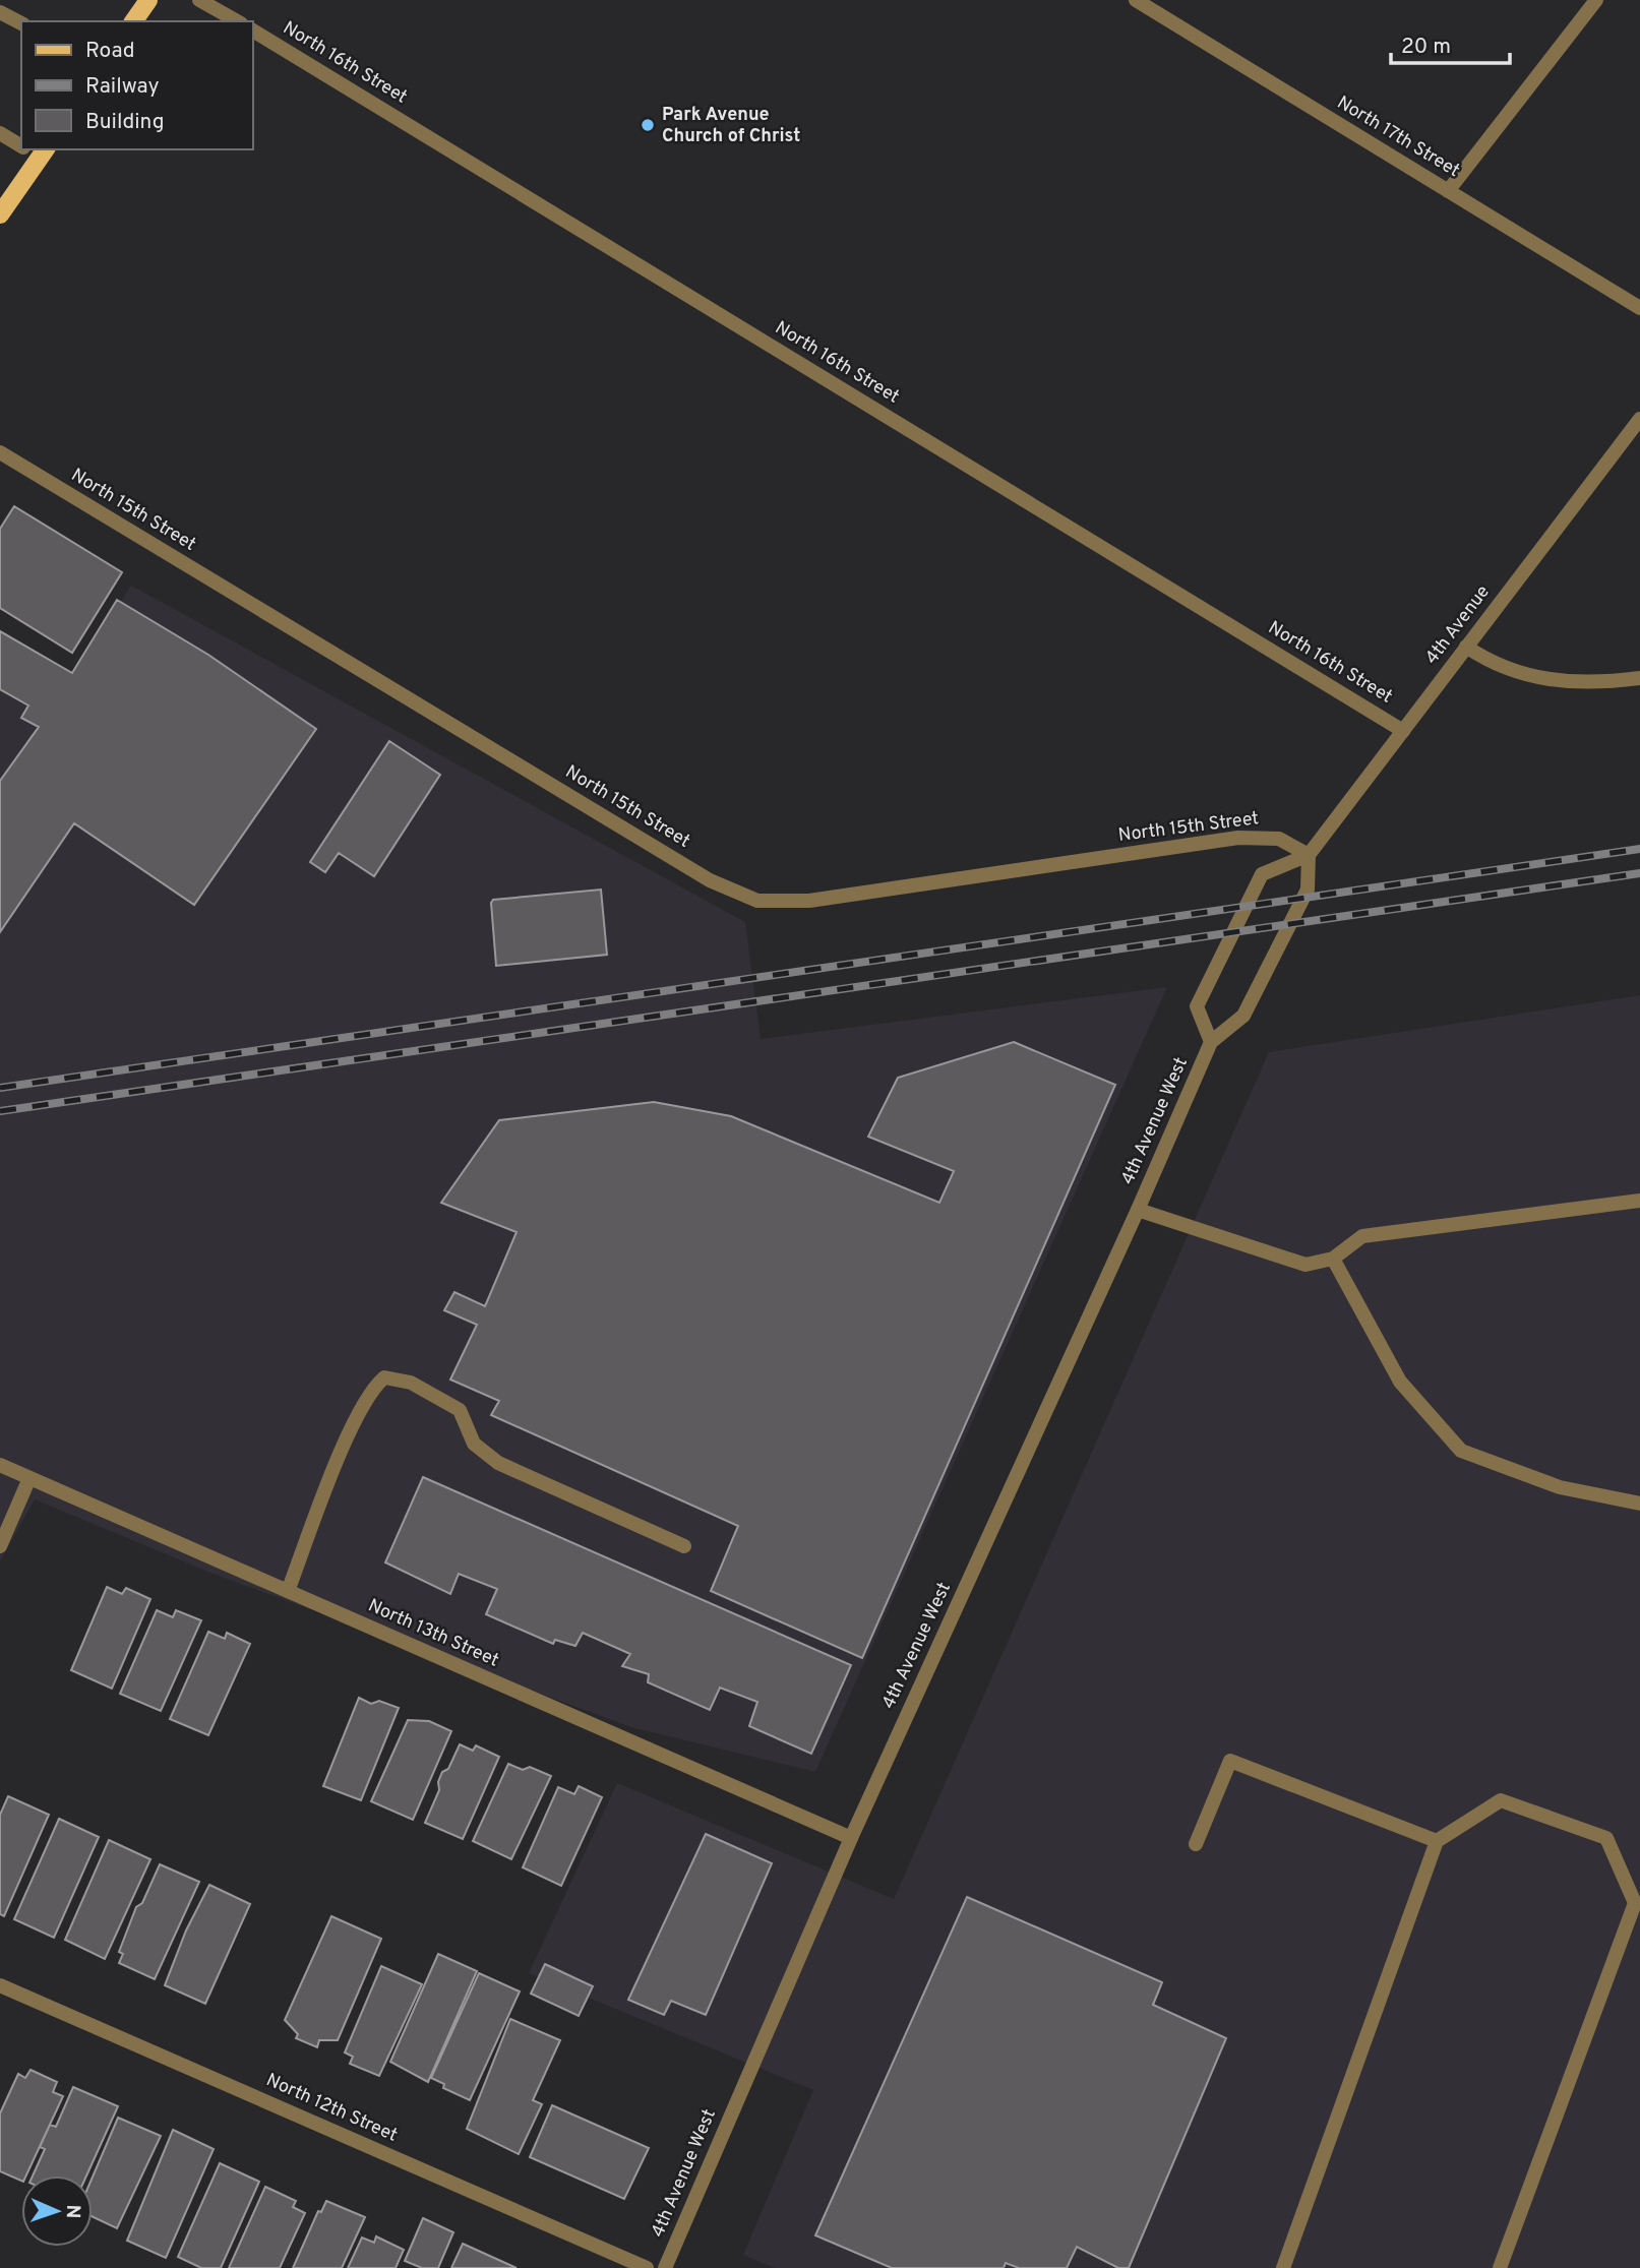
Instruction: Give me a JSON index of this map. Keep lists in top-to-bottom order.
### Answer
{
  "streets": {
    "street": [
      "North 16th Street",
      "North 17th Street",
      "North 15th Street",
      "4th Avenue",
      "4th Avenue West",
      "North 13th Street",
      "North 12th Street"
    ]
  },
  "crossings": [
    ["North 16th Street", "4th Avenue"],
    ["North 15th Street", "4th Avenue"],
    ["4th Avenue West", "North 13th Street"]
  ],
  "places": ["Park Avenue Church of Christ"],
  "legend": ["Road", "Railway", "Building"],
  "scale_bar": "20 m",
  "north": "right"
}
